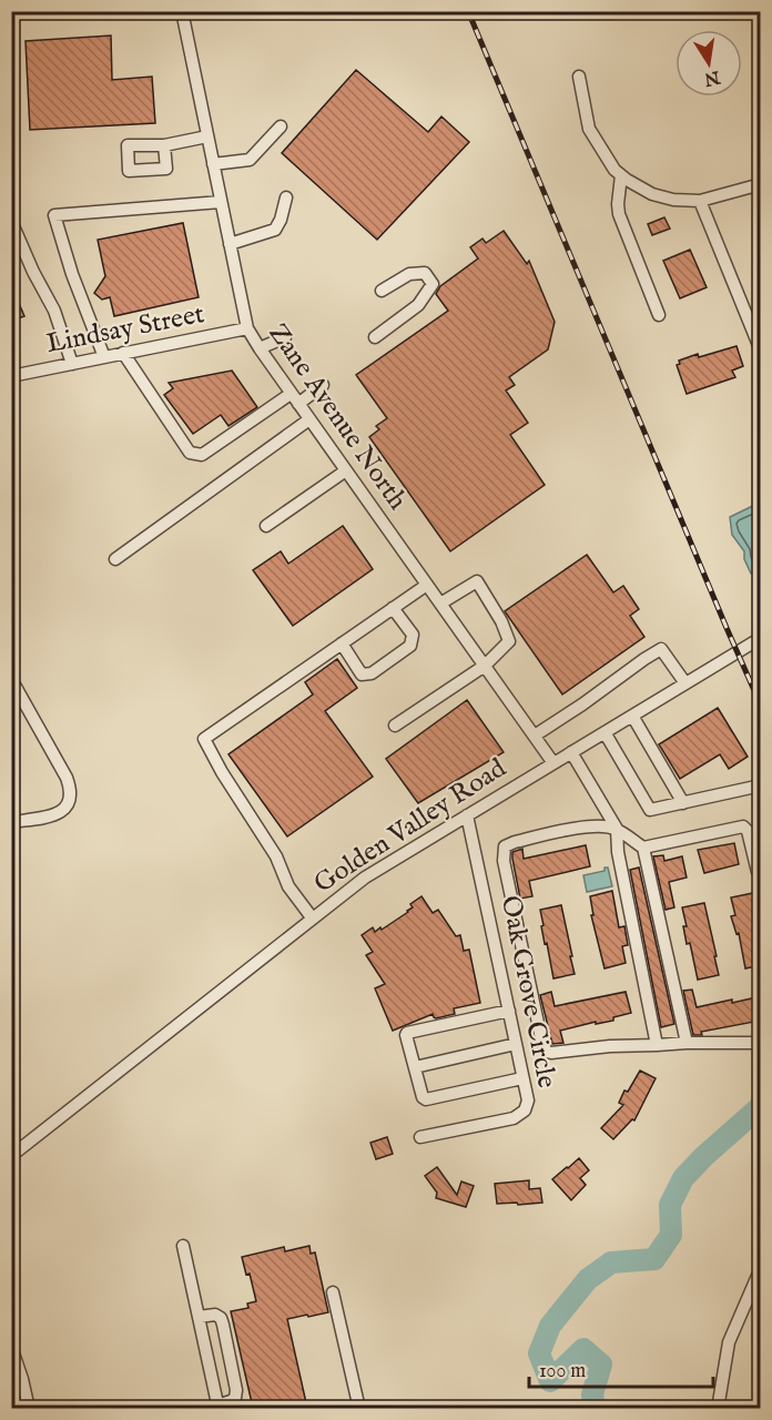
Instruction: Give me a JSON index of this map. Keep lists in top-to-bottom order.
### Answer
{
  "streets": {
    "street": [
      "Lindsay Street",
      "Zane Avenue North",
      "Golden Valley Road",
      "Oak Grove Circle"
    ]
  },
  "crossings": [
    ["Lindsay Street", "Zane Avenue North"],
    ["Zane Avenue North", "Golden Valley Road"],
    ["Golden Valley Road", "Oak Grove Circle"]
  ],
  "scale_bar": "100 m",
  "north": "bottom"
}
